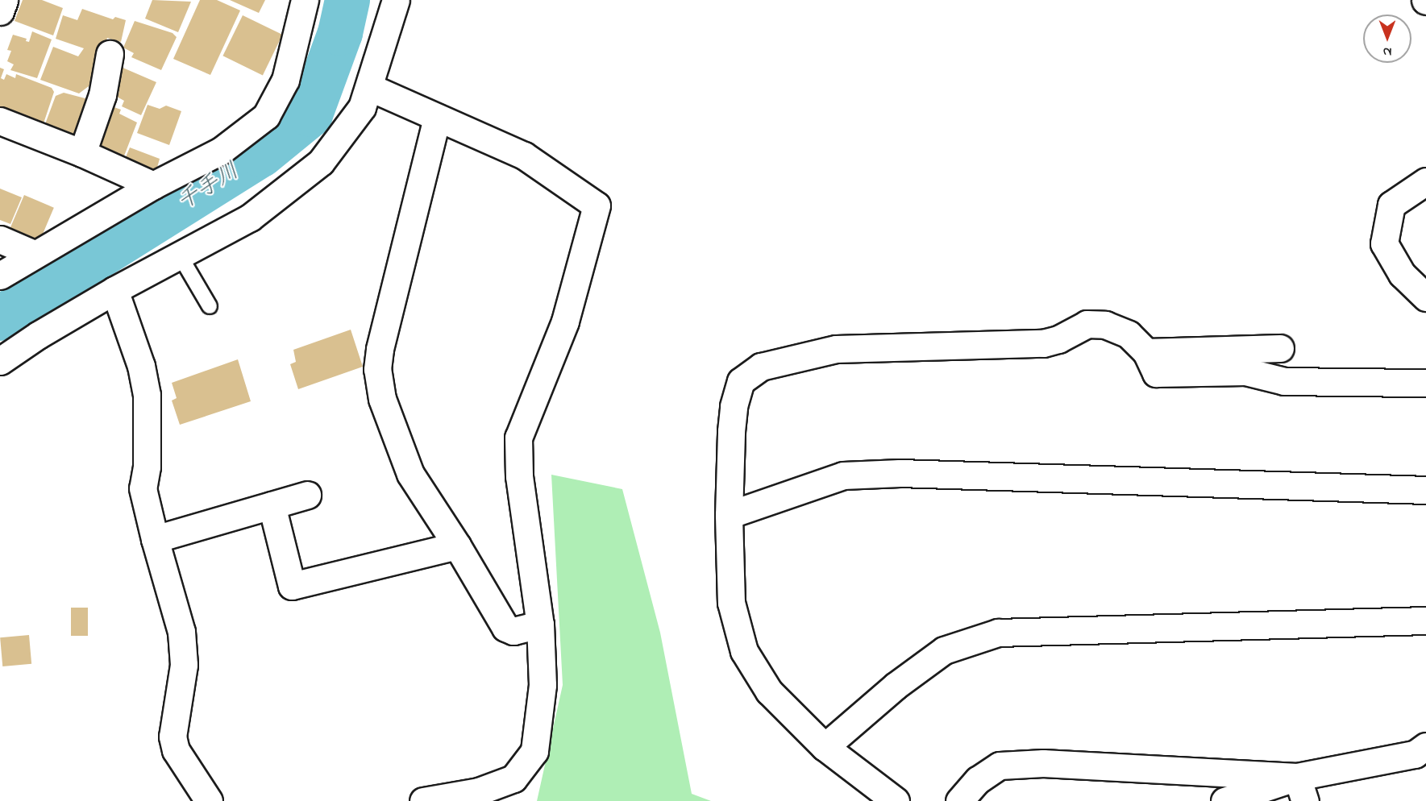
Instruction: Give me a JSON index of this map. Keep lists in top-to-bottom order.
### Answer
{
  "water": ["千手川"],
  "north": "bottom"
}
